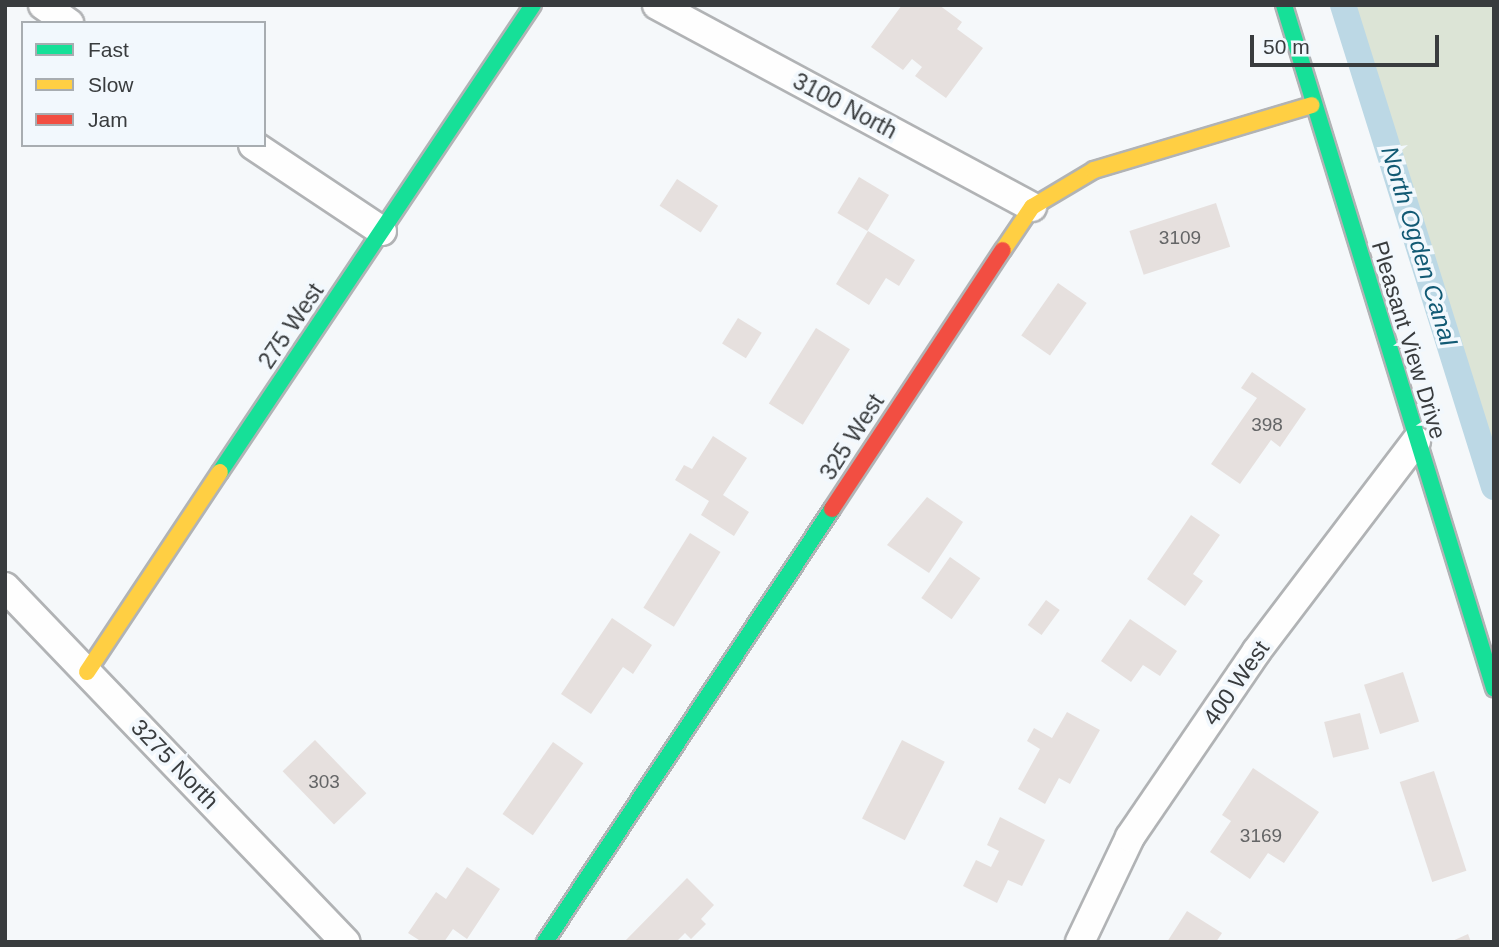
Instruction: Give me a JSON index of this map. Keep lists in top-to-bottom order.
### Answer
{
  "streets": {
    "street": [
      "3100 North",
      "275 West",
      "Pleasant View Drive",
      "325 West",
      "400 West",
      "3275 North"
    ]
  },
  "crossings": [
    ["3100 North", "325 West"],
    ["275 West", "3275 North"],
    ["Pleasant View Drive", "325 West"],
    ["Pleasant View Drive", "400 West"]
  ],
  "water": ["North Ogden Canal"],
  "house_numbers": [
    "3109",
    "398",
    "303",
    "3169"
  ],
  "legend": ["Fast", "Slow", "Jam"],
  "scale_bar": "50 m"
}
